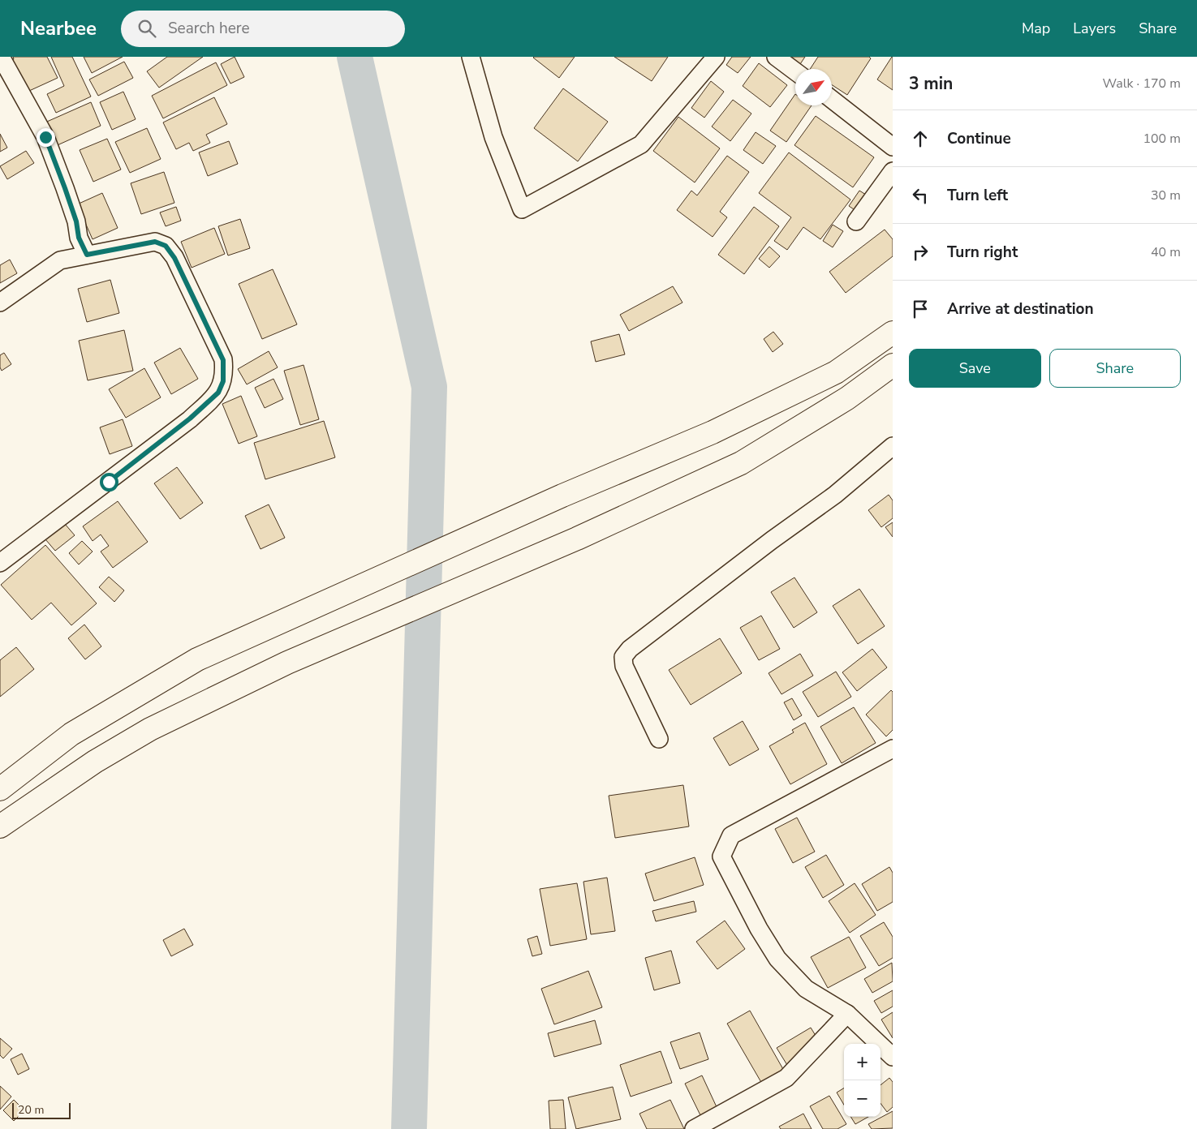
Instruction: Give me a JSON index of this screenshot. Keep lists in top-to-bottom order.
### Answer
{
  "scale_bar": "20 m",
  "north": "top right",
  "page": {
    "header": "Nearbee",
    "search": "Search here",
    "nav": ["Map", "Layers", "Share"],
    "heading": ["3 min", "Walk · 170 m"],
    "list": [
      ["Continue", "100 m"],
      ["Turn left", "30 m"],
      ["Turn right", "40 m"],
      "Arrive at destination"
    ],
    "buttons": ["Save", "Share"],
    "map_buttons": ["+", "−"],
    "scale": "20 m"
  }
}
